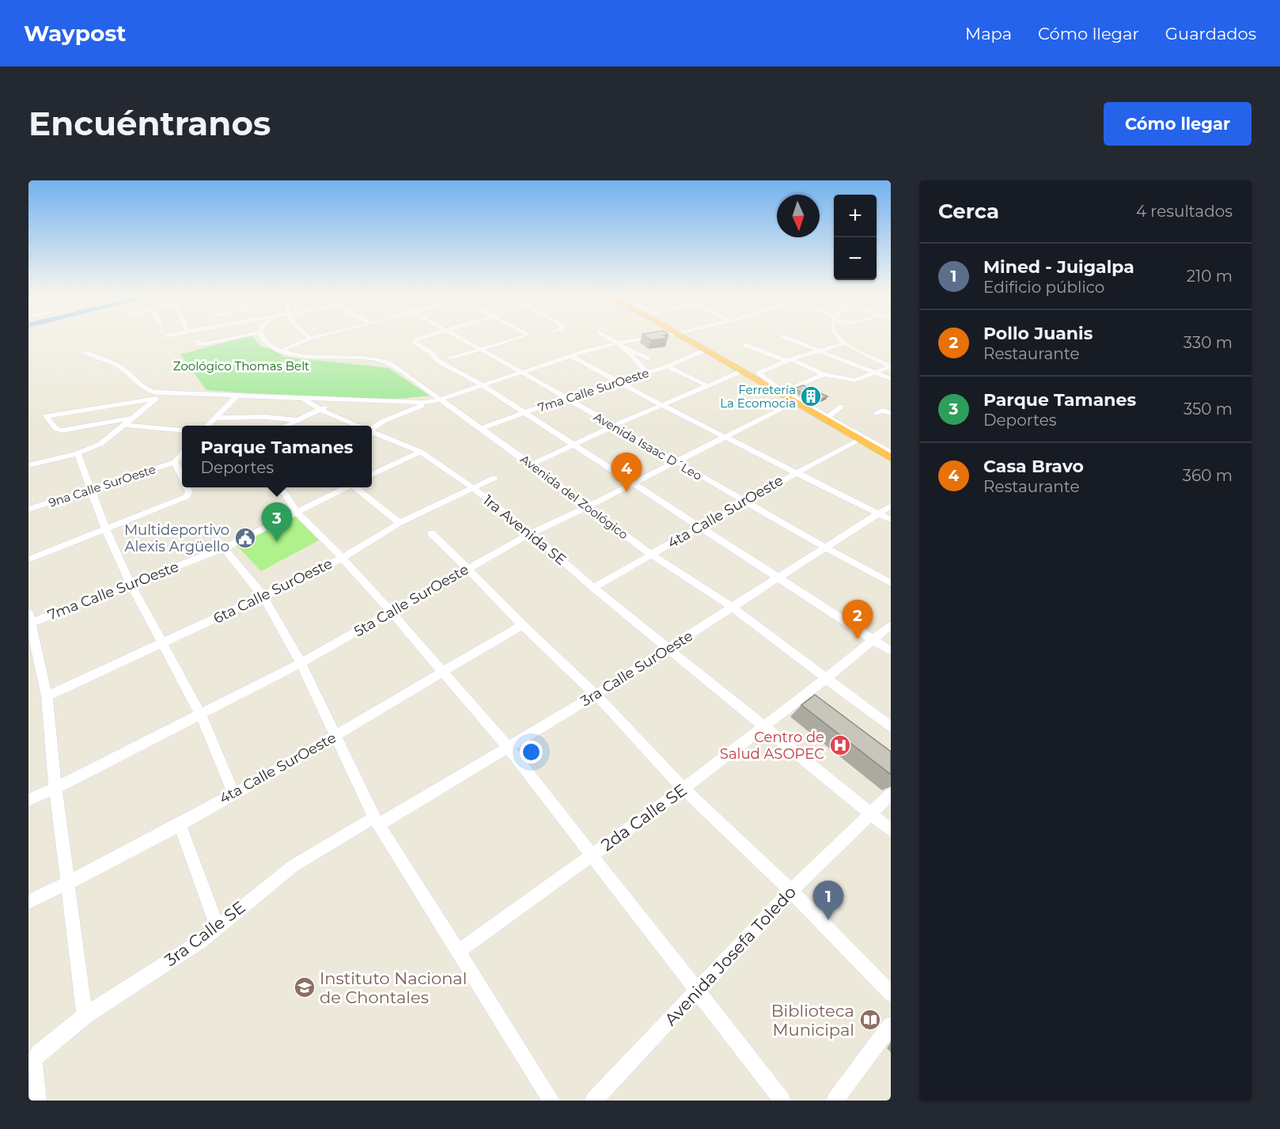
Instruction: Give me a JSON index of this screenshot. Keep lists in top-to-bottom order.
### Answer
{
  "streets": {
    "street": [
      "7ma Calle SurOeste",
      "Avenida Isaac D´Leo",
      "9na Calle SurOeste",
      "Avenida del Zoológico",
      "4ta Calle SurOeste",
      "1ra Avenida SE",
      "6ta Calle SurOeste",
      "5ta Calle SurOeste",
      "3ra Calle SurOeste",
      "2da Calle SE",
      "3ra Calle SE",
      "Avenida Josefa Toledo"
    ]
  },
  "crossings": [
    ["7ma Calle SurOeste", "Avenida Isaac D´Leo"],
    ["7ma Calle SurOeste", "Avenida del Zoológico"],
    ["Avenida Isaac D´Leo", "4ta Calle SurOeste"],
    ["Avenida Isaac D´Leo", "5ta Calle SurOeste"],
    ["Avenida Isaac D´Leo", "3ra Calle SurOeste"],
    ["Avenida del Zoológico", "4ta Calle SurOeste"],
    ["Avenida del Zoológico", "5ta Calle SurOeste"],
    ["Avenida del Zoológico", "3ra Calle SurOeste"],
    ["Avenida del Zoológico", "2da Calle SE"],
    ["4ta Calle SurOeste", "1ra Avenida SE"],
    ["1ra Avenida SE", "6ta Calle SurOeste"],
    ["1ra Avenida SE", "5ta Calle SurOeste"],
    ["1ra Avenida SE", "3ra Calle SurOeste"],
    ["1ra Avenida SE", "2da Calle SE"],
    ["1ra Avenida SE", "Avenida Josefa Toledo"],
    ["3ra Calle SurOeste", "3ra Calle SE"]
  ],
  "parks": ["Zoológico Thomas Belt"],
  "places": {
    "building": ["Ferretería La Ecomocia"],
    "public building": ["Multideportivo Alexis Argüello"],
    "hospital": ["Centro de Salud ASOPEC"],
    "school or university": ["Instituto Nacional de Chontales"],
    "library": ["Biblioteca Municipal"]
  },
  "north": "bottom",
  "page": {
    "header": "Waypost",
    "nav": ["Mapa", "Cómo llegar", "Guardados"],
    "buttons": "Cómo llegar",
    "title": "Encuéntranos",
    "heading": ["Cerca", "4 resultados"],
    "map_buttons": ["+", "−"],
    "list": [
      {
        "mark": "1",
        "name": "Mined - Juigalpa",
        "note": "Edificio público",
        "value": "210 m"
      },
      {
        "mark": "2",
        "name": "Pollo Juanis",
        "note": "Restaurante",
        "value": "330 m"
      },
      {
        "mark": "3",
        "name": "Parque Tamanes",
        "note": "Deportes",
        "value": "350 m"
      },
      {
        "mark": "4",
        "name": "Casa Bravo",
        "note": "Restaurante",
        "value": "360 m"
      }
    ],
    "popup": ["Parque Tamanes", "Deportes"],
    "pins": [
      "4",
      "3",
      "2",
      "1"
    ]
  }
}
